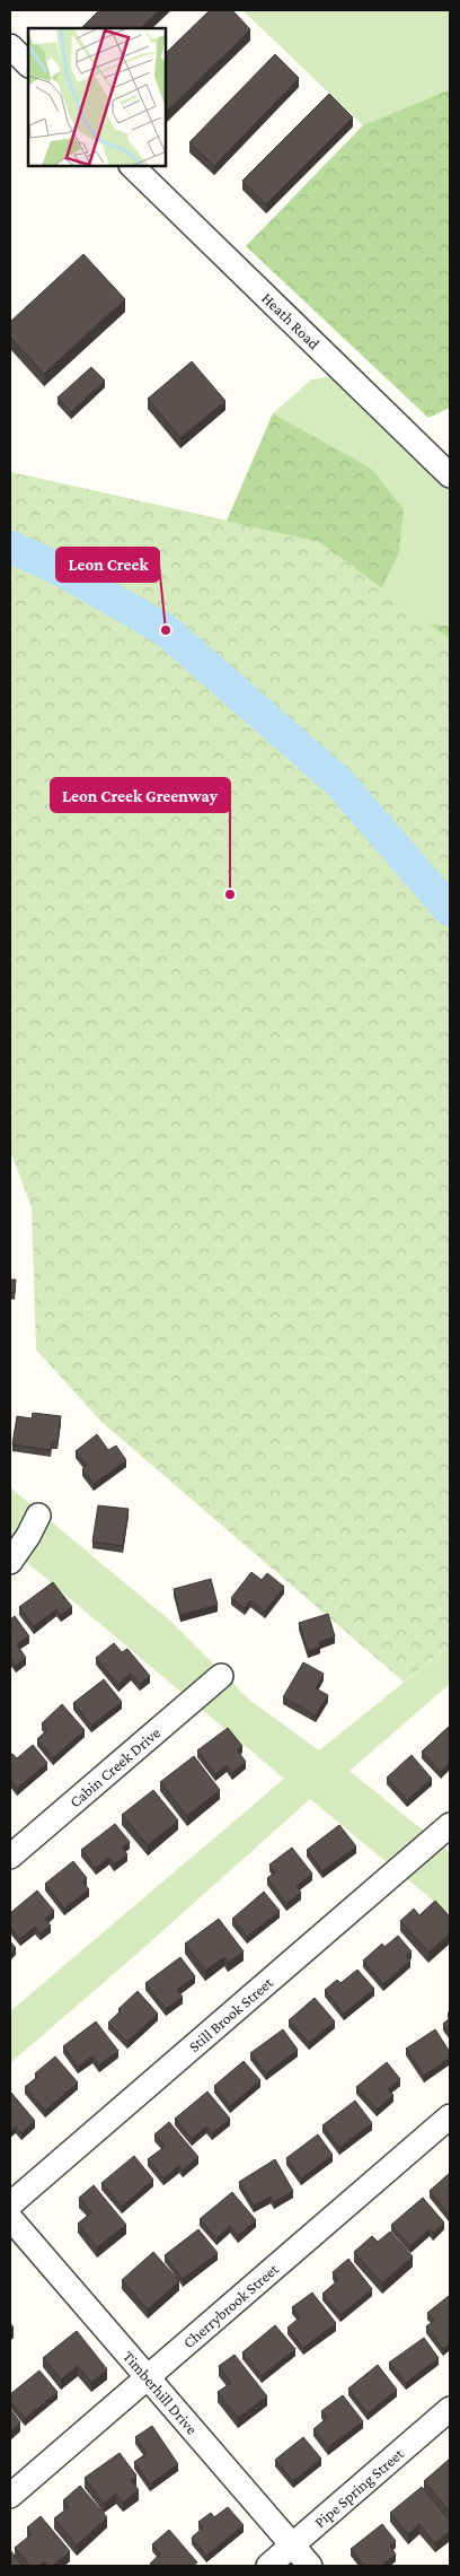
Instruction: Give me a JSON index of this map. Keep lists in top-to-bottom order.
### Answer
{
  "streets": {
    "street": [
      "Heath Road",
      "Cabin Creek Drive",
      "Still Brook Street",
      "Cherrybrook Street",
      "Timberhill Drive",
      "Pipe Spring Street"
    ]
  },
  "crossings": [
    ["Cherrybrook Street", "Timberhill Drive"],
    ["Timberhill Drive", "Pipe Spring Street"]
  ],
  "places": ["Leon Creek", "Leon Creek Greenway"]
}
